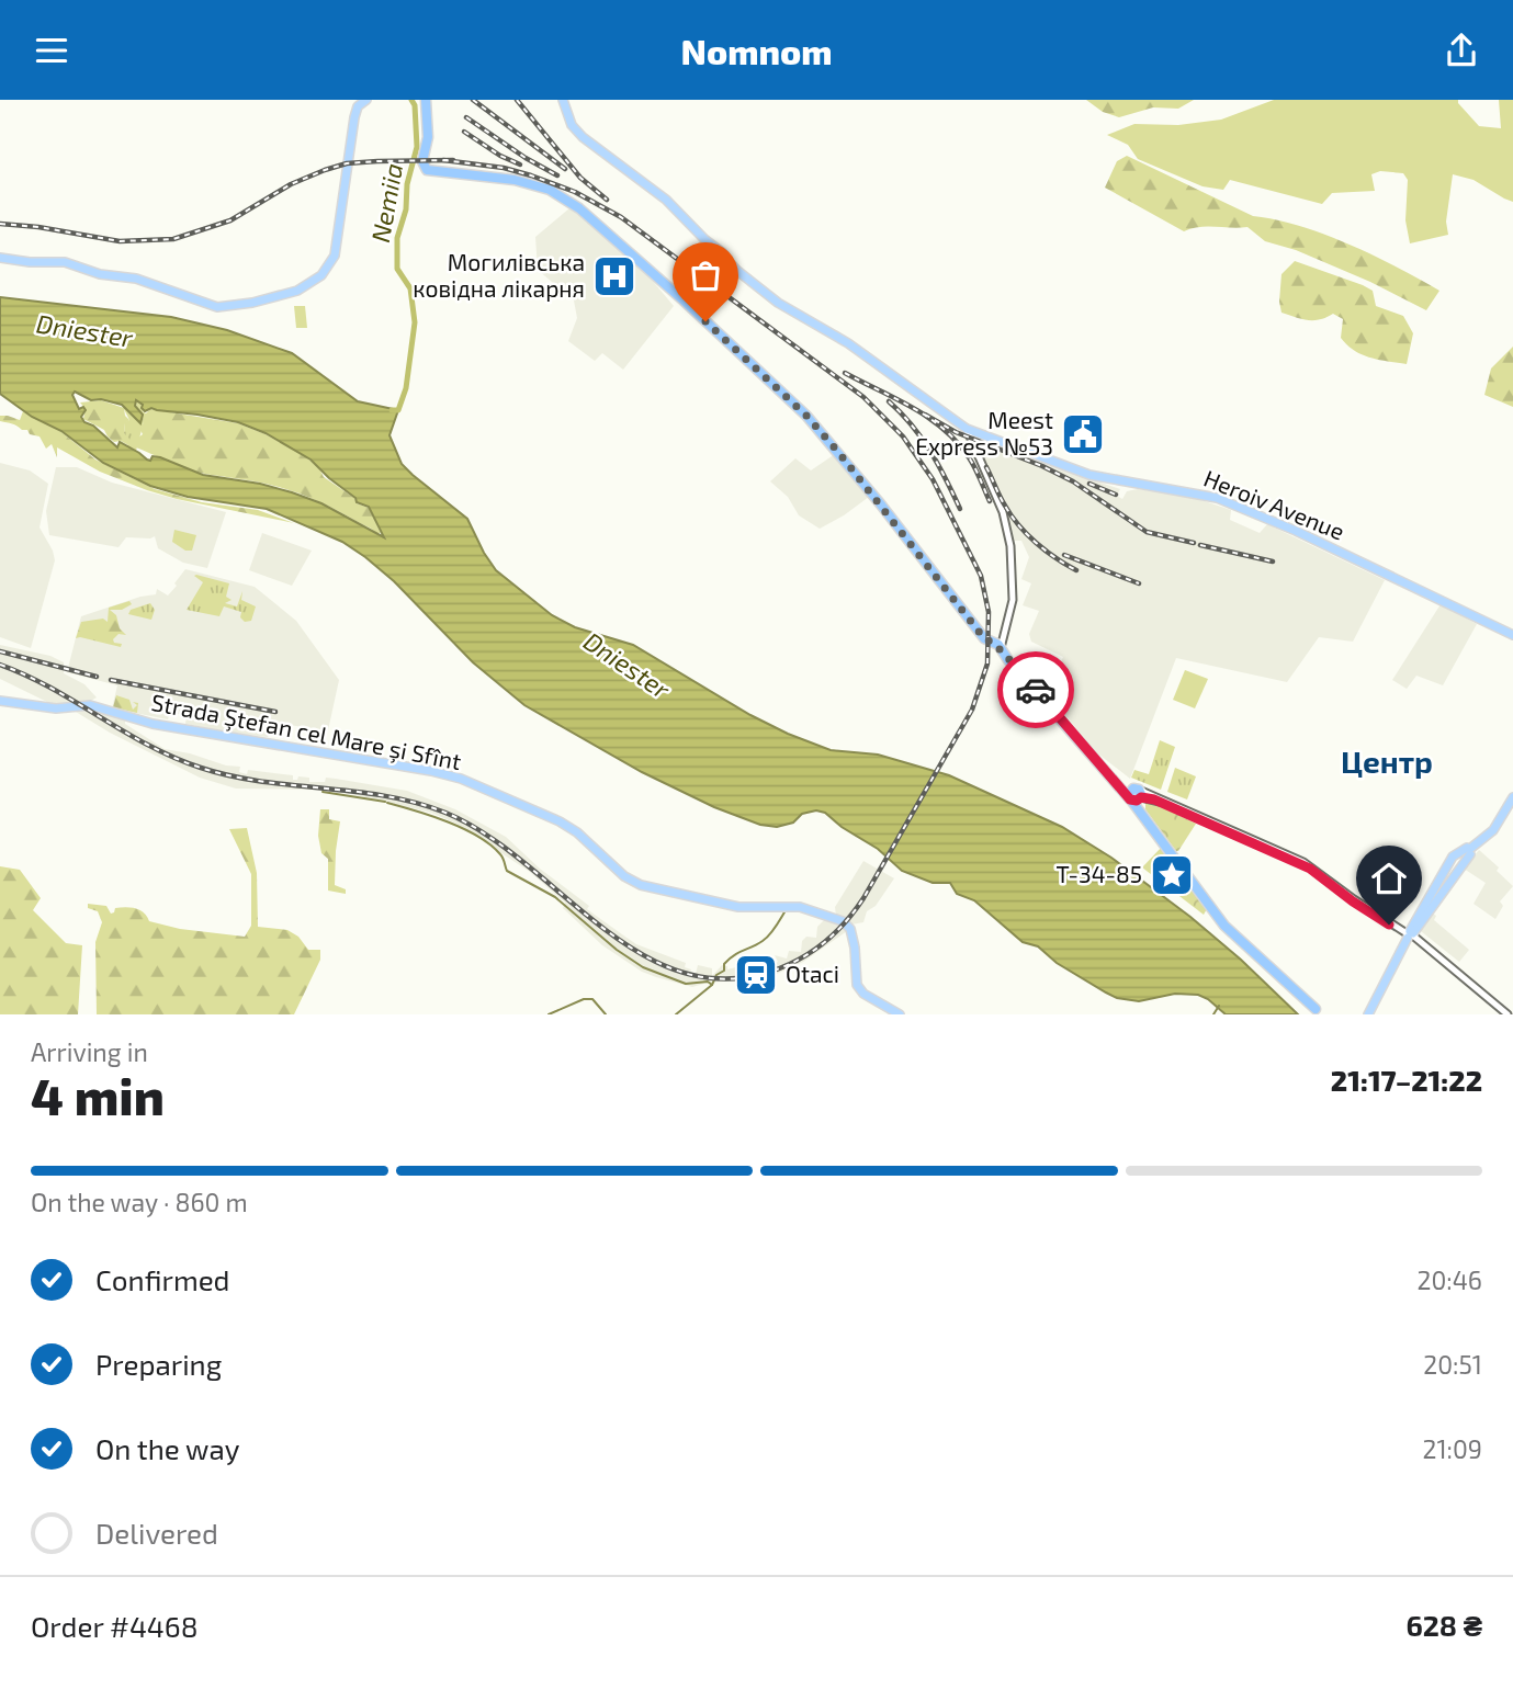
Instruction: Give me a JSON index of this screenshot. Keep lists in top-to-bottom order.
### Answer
{
  "streets": {
    "main road": ["Heroiv Avenue", "Strada Ştefan cel Mare şi Sfînt"]
  },
  "districts": ["Центр"],
  "water": ["Nemiia", "Dniester"],
  "places": {
    "hospital": ["Могилівська ковідна лікарня"],
    "public building": ["Meest Express №53"],
    "place": ["Т-34-85"],
    "station": ["Otaci"]
  },
  "page": {
    "header": "Nomnom",
    "heading": ["4 min", "Arriving in", "21:17–21:22"],
    "panel": ["Order #4468", "628 ₴"],
    "bar": "On the way · 860 m",
    "list": [
      ["Confirmed", "20:46"],
      ["Preparing", "20:51"],
      ["On the way", "21:09"],
      "Delivered"
    ]
  }
}
